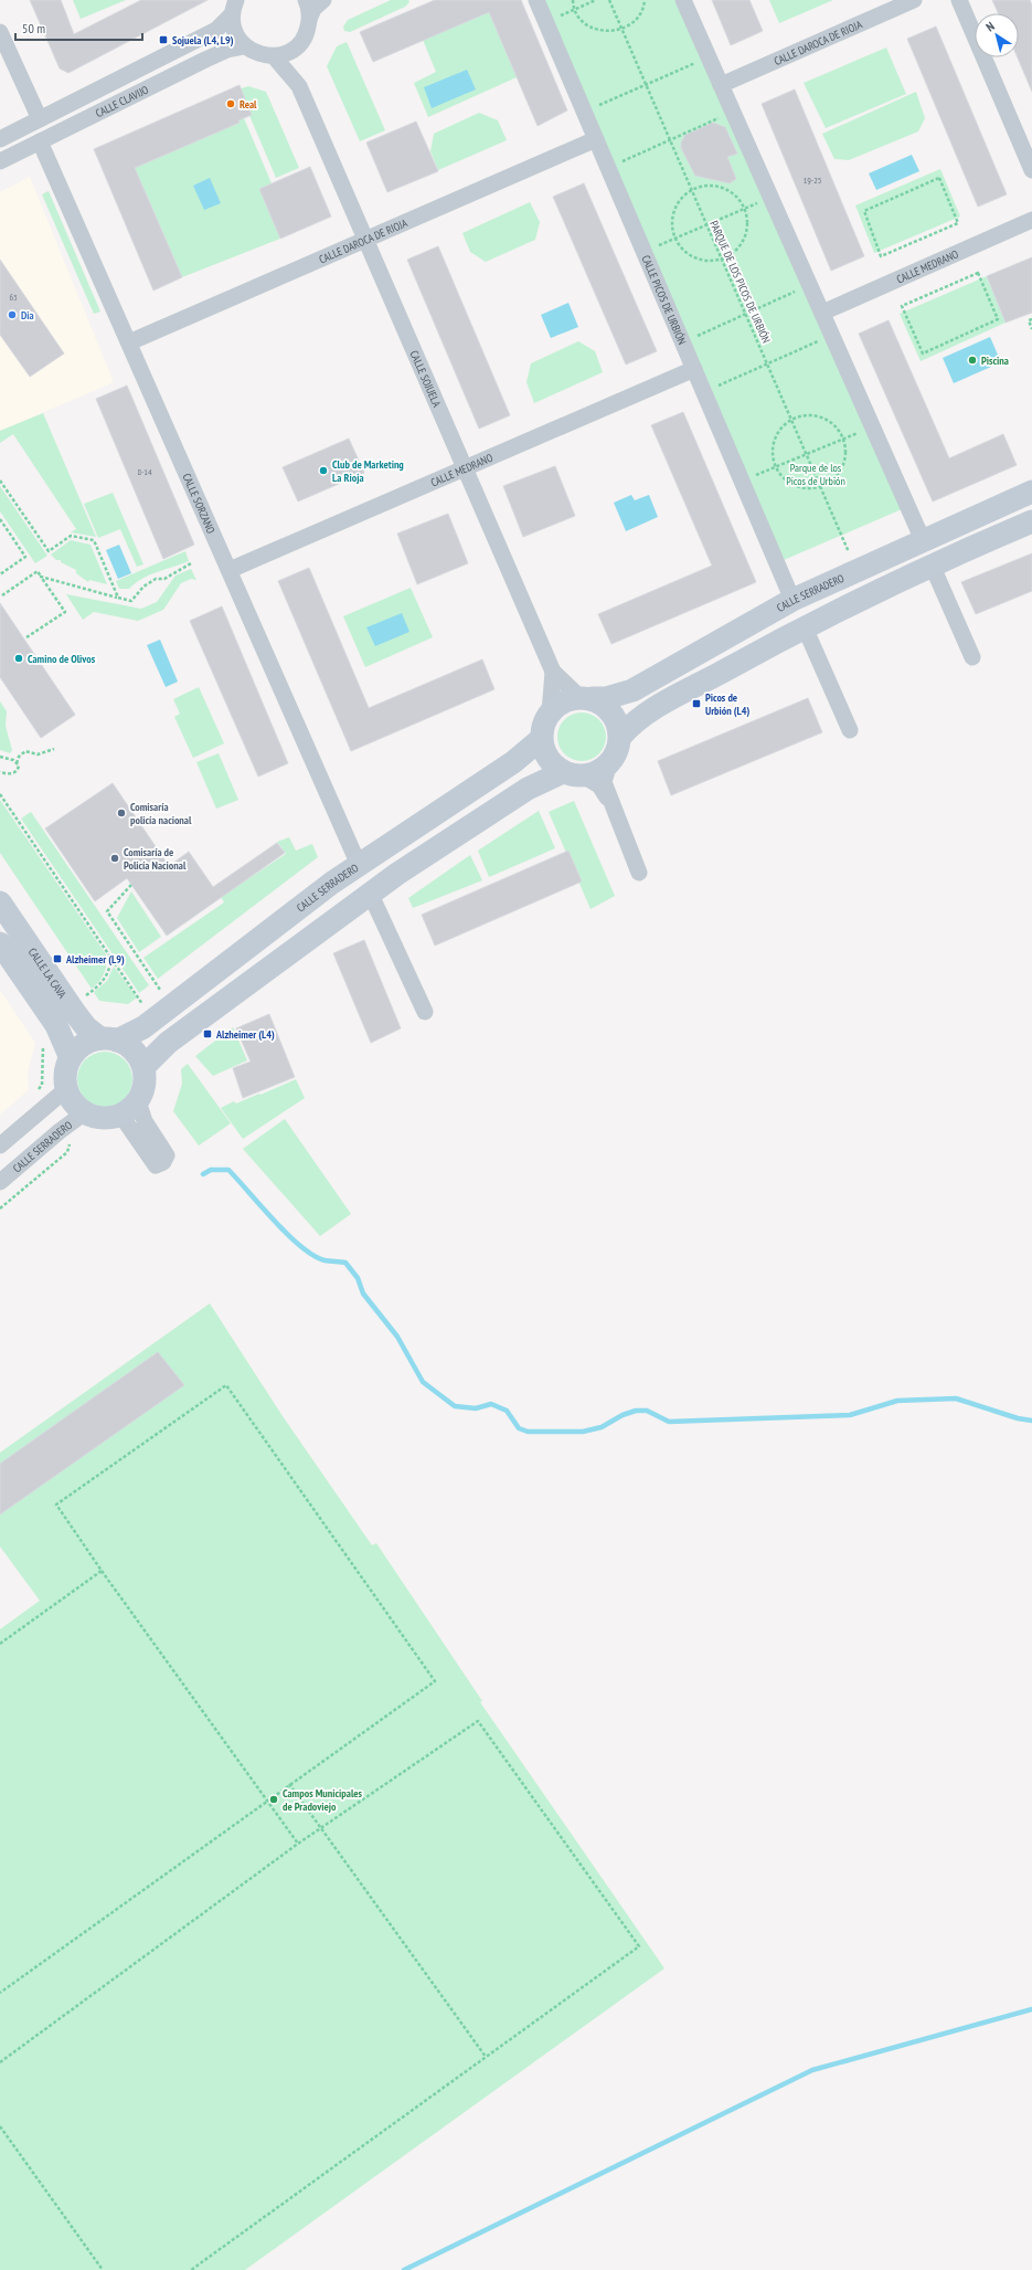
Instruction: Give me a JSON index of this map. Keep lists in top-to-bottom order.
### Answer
{
  "streets": {
    "main road": ["CALLE SERRADERO", "CALLE LA CAVA"],
    "street": [
      "CALLE DAROCA DE RIOJA",
      "CALLE CLAVIJO",
      "CALLE MEDRANO",
      "CALLE PICOS DE URBIÓN",
      "CALLE SOJUELA",
      "CALLE SORZANO"
    ],
    "path": ["PARQUE DE LOS PICOS DE URBIÓN"]
  },
  "crossings": [
    ["CALLE DAROCA DE RIOJA", "CALLE PICOS DE URBIÓN"],
    ["CALLE DAROCA DE RIOJA", "CALLE SOJUELA"],
    ["CALLE DAROCA DE RIOJA", "CALLE SORZANO"],
    ["CALLE CLAVIJO", "CALLE SORZANO"],
    ["CALLE MEDRANO", "CALLE PICOS DE URBIÓN"],
    ["CALLE MEDRANO", "CALLE SOJUELA"],
    ["CALLE MEDRANO", "CALLE SORZANO"],
    ["PARQUE DE LOS PICOS DE URBIÓN", "CALLE SERRADERO"],
    ["CALLE PICOS DE URBIÓN", "CALLE SERRADERO"],
    ["CALLE SOJUELA", "CALLE SERRADERO"],
    ["CALLE SORZANO", "CALLE SERRADERO"],
    ["CALLE SERRADERO", "CALLE LA CAVA"]
  ],
  "parks": ["Parque de los Picos de Urbión"],
  "places": {
    "transit": [
      "Sojuela (L4, L9)",
      "Picos de Urbión (L4)",
      "Alzheimer (L9)",
      "Alzheimer (L4)"
    ],
    "other": [
      "Real",
      "Dia",
      "Piscina",
      "Club de Marketing La Rioja",
      "Camino de Olivos",
      "Comisaría policía nacional",
      "Comisaría de Policía Nacional",
      "Campos Municipales de Pradoviejo"
    ]
  },
  "house_numbers": ["19-25", "63", "8-14"],
  "scale_bar": "50 m",
  "north": "top left"
}
